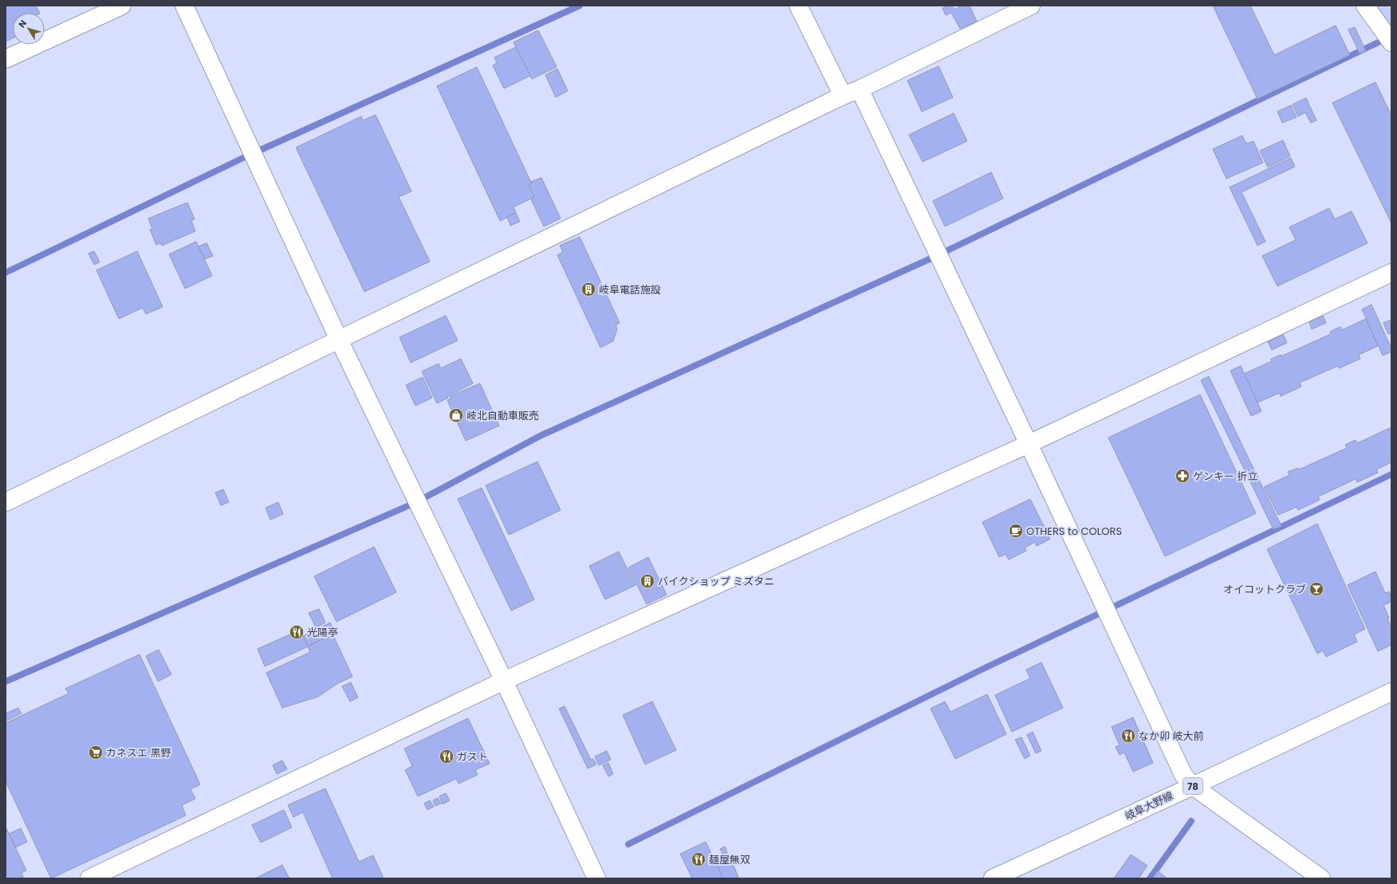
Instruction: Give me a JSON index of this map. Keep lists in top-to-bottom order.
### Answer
{
  "streets": {
    "street": ["78", "岐阜大野線"]
  },
  "places": {
    "building": ["岐阜電話施設", "バイクショップ ミズタニ"],
    "shop": ["岐北自動車販売"],
    "pharmacy": ["ゲンキー 折立"],
    "cafe": ["OTHERS to COLORS"],
    "bar": ["オイコットクラブ"],
    "restaurant": [
      "光陽亭",
      "なか卯 岐大前",
      "ガスト",
      "麺屋無双"
    ],
    "supermarket": ["カネスエ 黒野"]
  },
  "north": "top left"
}
